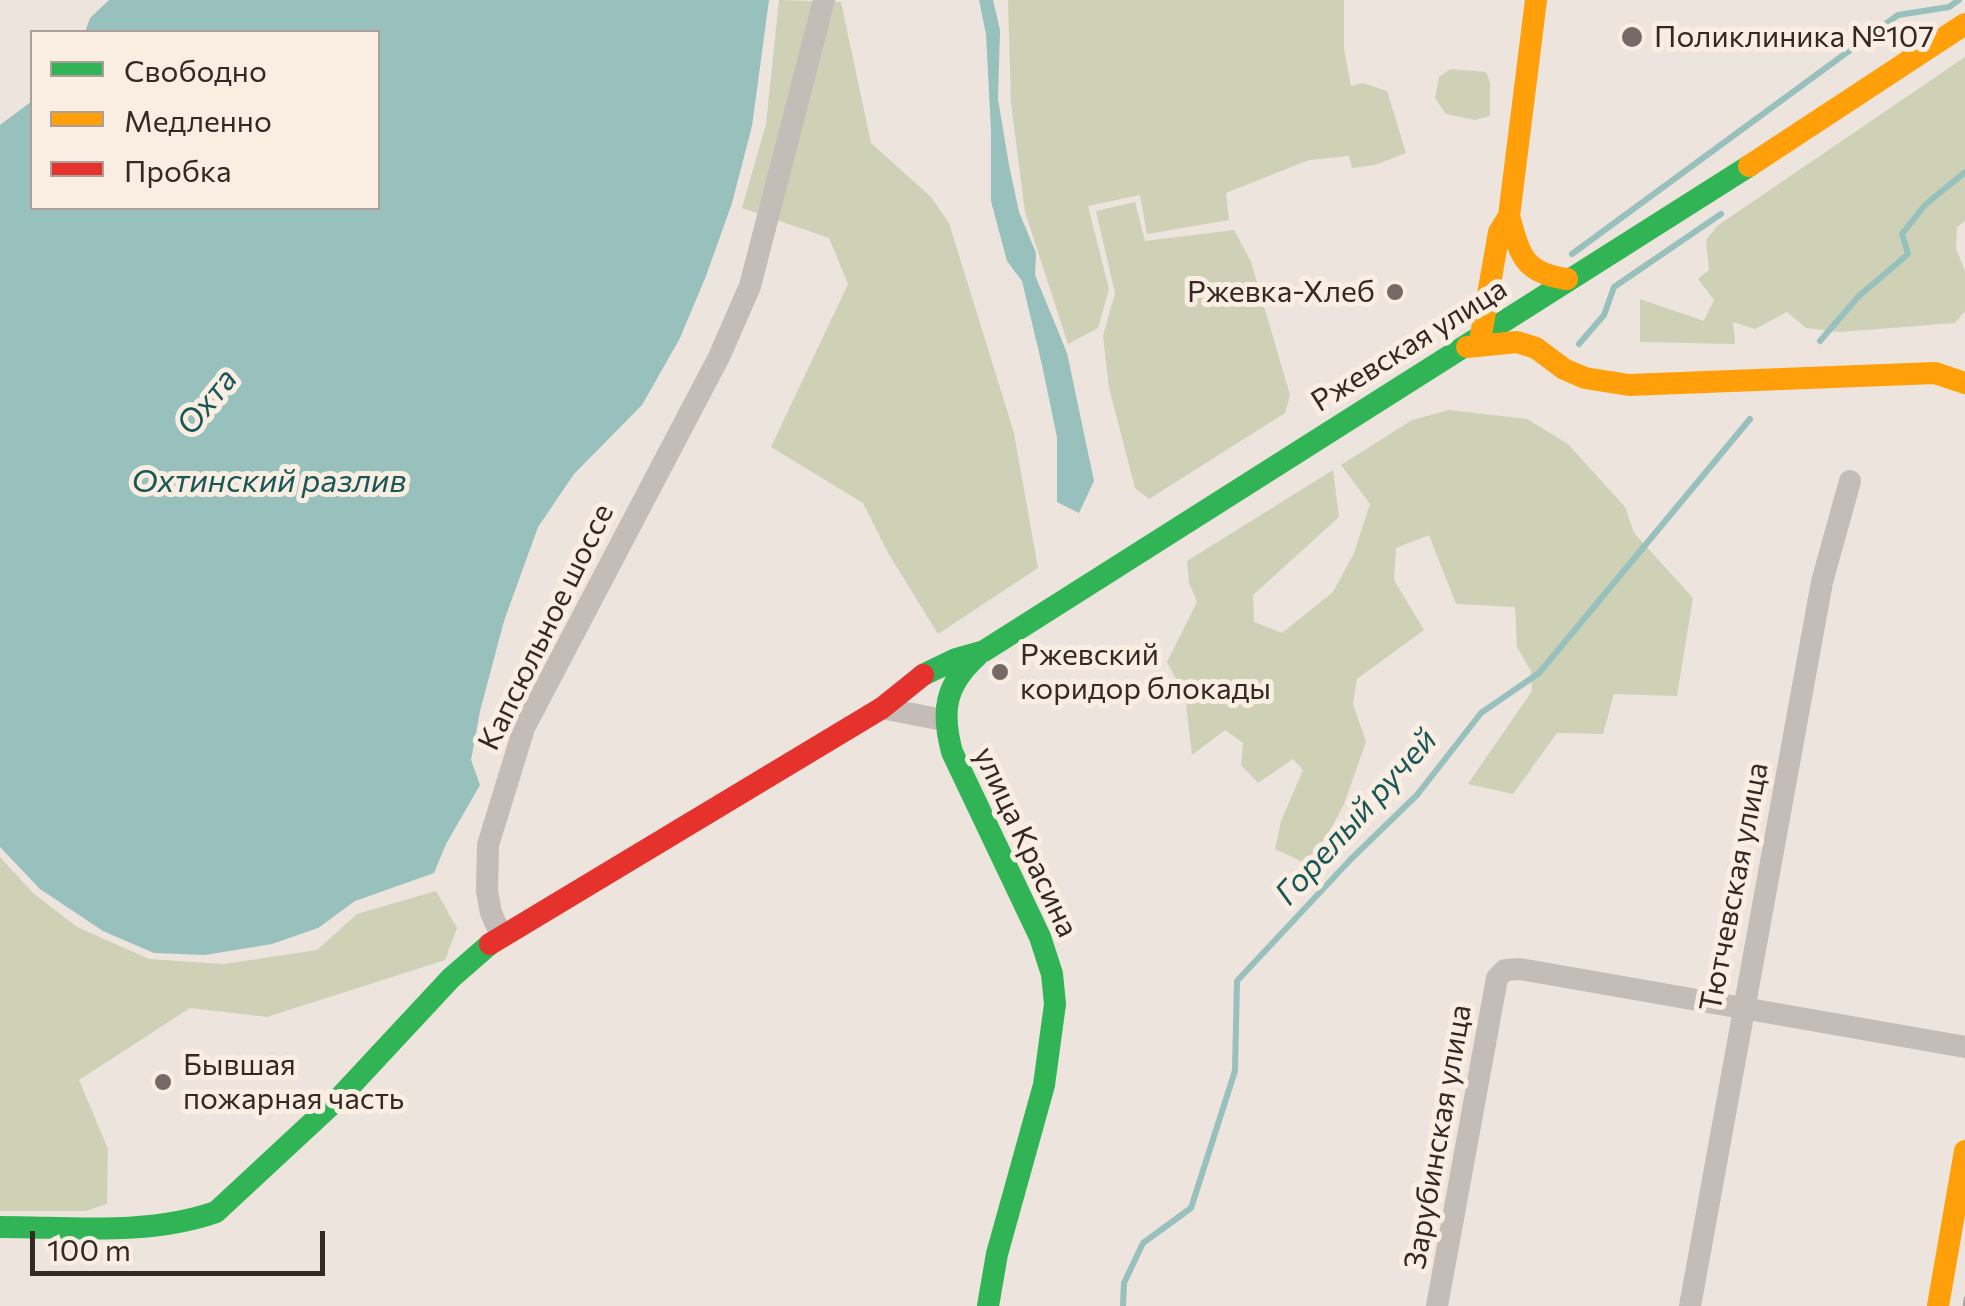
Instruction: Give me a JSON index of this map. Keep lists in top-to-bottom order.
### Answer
{
  "streets": {
    "main road": ["Ржевская улица", "улица Красина"],
    "street": ["Капсюльное шоссе", "Тютчевская улица", "Зарубинская улица"]
  },
  "crossings": [
    ["Ржевская улица", "Капсюльное шоссе"],
    ["Ржевская улица", "улица Красина"],
    ["Тютчевская улица", "Зарубинская улица"]
  ],
  "water": ["Охта", "Охтинский разлив", "Горелый ручей"],
  "places": [
    "Поликлиника №107",
    "Ржевка-Хлеб",
    "Ржевский коридор блокады",
    "Бывшая пожарная часть"
  ],
  "legend": ["Свободно", "Медленно", "Пробка"],
  "scale_bar": "100 m"
}
